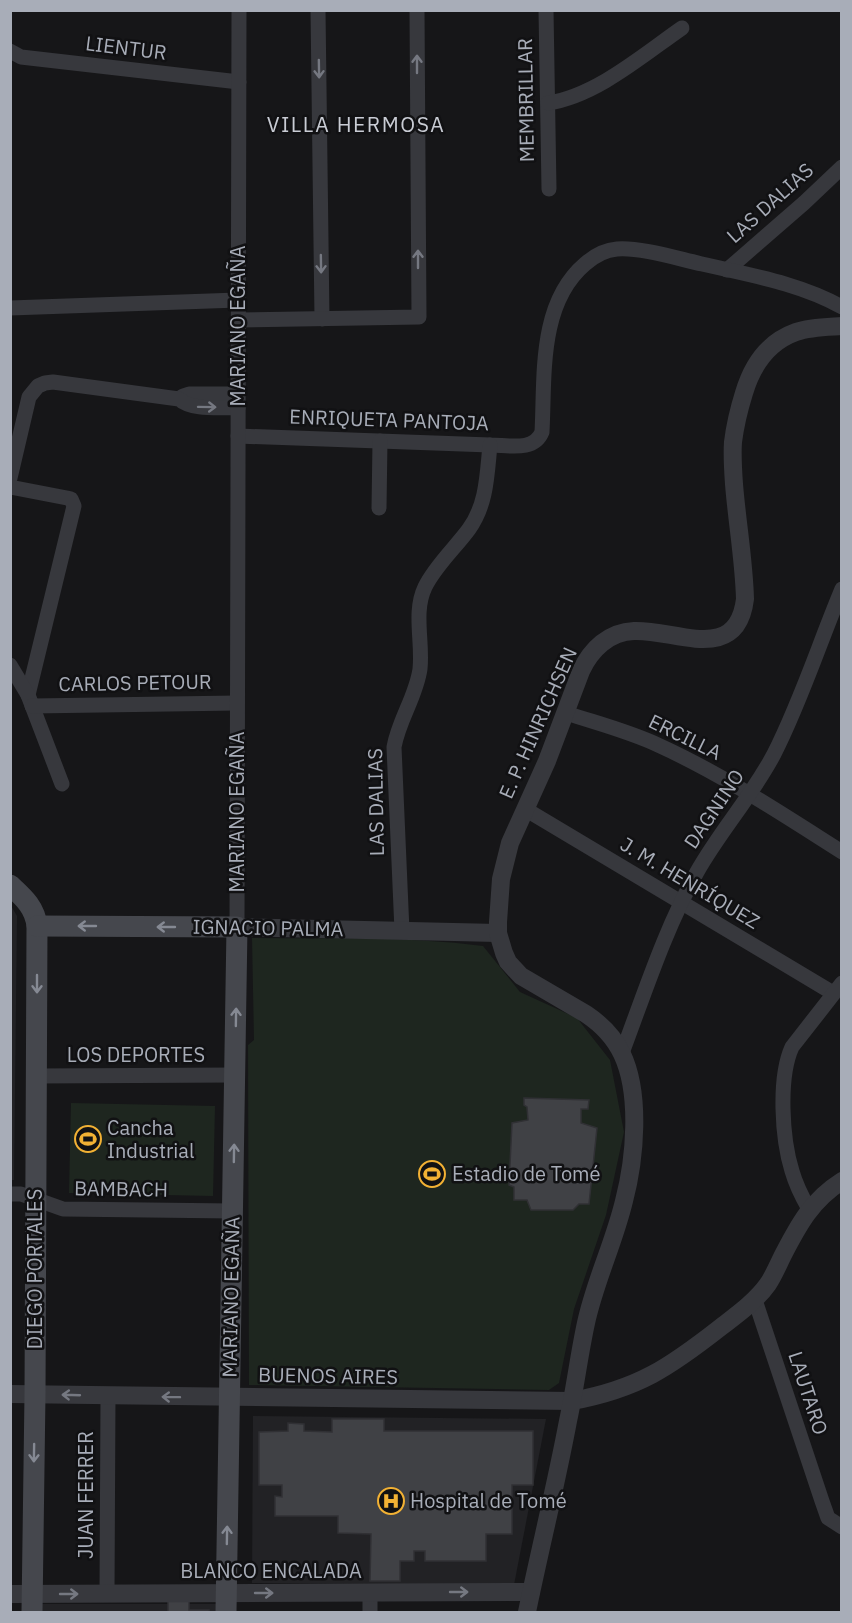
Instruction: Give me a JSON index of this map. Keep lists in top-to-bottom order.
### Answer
{
  "streets": {
    "main road": ["MARIANO EGAÑA", "IGNACIO PALMA", "DIEGO PORTALES"],
    "street": [
      "LIENTUR",
      "MEMBRILLAR",
      "LAS DALIAS",
      "ENRIQUETA PANTOJA",
      "CARLOS PETOUR",
      "E. P. HINRICHSEN",
      "ERCILLA",
      "DAGNINO",
      "J. M. HENRÍQUEZ",
      "LOS DEPORTES",
      "BAMBACH",
      "BUENOS AIRES",
      "LAUTARO",
      "JUAN FERRER",
      "BLANCO ENCALADA"
    ]
  },
  "crossings": [
    ["LIENTUR", "MARIANO EGAÑA"],
    ["LAS DALIAS", "ENRIQUETA PANTOJA"],
    ["LAS DALIAS", "IGNACIO PALMA"],
    ["MARIANO EGAÑA", "ENRIQUETA PANTOJA"],
    ["MARIANO EGAÑA", "CARLOS PETOUR"],
    ["MARIANO EGAÑA", "IGNACIO PALMA"],
    ["MARIANO EGAÑA", "LOS DEPORTES"],
    ["MARIANO EGAÑA", "BAMBACH"],
    ["MARIANO EGAÑA", "BUENOS AIRES"],
    ["MARIANO EGAÑA", "BLANCO ENCALADA"],
    ["E. P. HINRICHSEN", "ERCILLA"],
    ["E. P. HINRICHSEN", "J. M. HENRÍQUEZ"],
    ["E. P. HINRICHSEN", "IGNACIO PALMA"],
    ["ERCILLA", "DAGNINO"],
    ["DAGNINO", "J. M. HENRÍQUEZ"],
    ["IGNACIO PALMA", "DIEGO PORTALES"],
    ["LOS DEPORTES", "DIEGO PORTALES"],
    ["BAMBACH", "DIEGO PORTALES"],
    ["DIEGO PORTALES", "BUENOS AIRES"],
    ["DIEGO PORTALES", "BLANCO ENCALADA"],
    ["BUENOS AIRES", "LAUTARO"],
    ["BUENOS AIRES", "JUAN FERRER"],
    ["JUAN FERRER", "BLANCO ENCALADA"]
  ],
  "one_way": ["IGNACIO PALMA", "DIEGO PORTALES", "BLANCO ENCALADA"],
  "districts": ["VILLA HERMOSA"],
  "places": {
    "sports": ["Cancha Industrial", "Estadio de Tomé"],
    "hospital": ["Hospital de Tomé"]
  }
}
